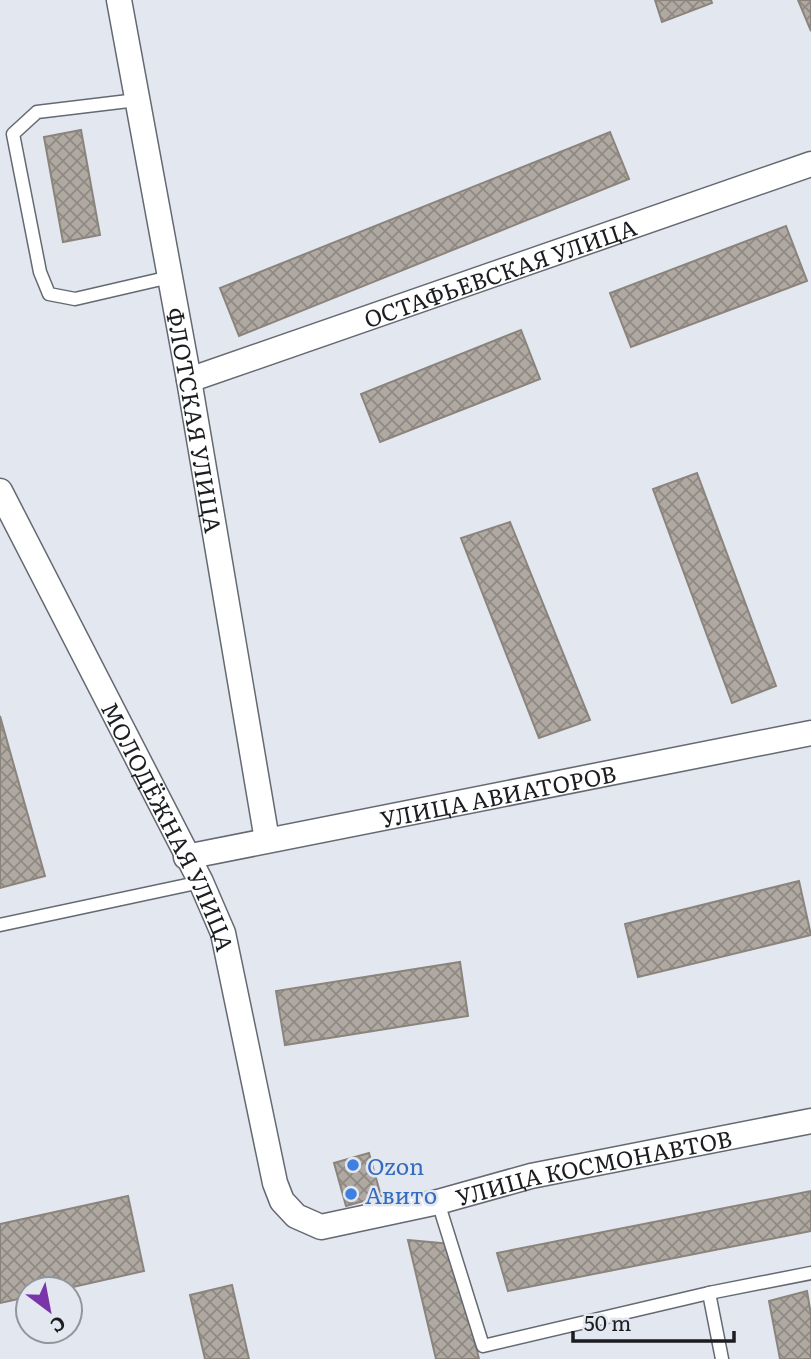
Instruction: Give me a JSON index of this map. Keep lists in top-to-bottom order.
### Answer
{
  "streets": {
    "street": [
      "ОСТАФЬЕВСКАЯ УЛИЦА",
      "ФЛОТСКАЯ УЛИЦА",
      "УЛИЦА АВИАТОРОВ",
      "МОЛОДЁЖНАЯ УЛИЦА",
      "УЛИЦА КОСМОНАВТОВ"
    ]
  },
  "crossings": [
    ["ОСТАФЬЕВСКАЯ УЛИЦА", "ФЛОТСКАЯ УЛИЦА"],
    ["ФЛОТСКАЯ УЛИЦА", "УЛИЦА АВИАТОРОВ"],
    ["УЛИЦА АВИАТОРОВ", "МОЛОДЁЖНАЯ УЛИЦА"],
    ["МОЛОДЁЖНАЯ УЛИЦА", "УЛИЦА КОСМОНАВТОВ"]
  ],
  "places": ["Ozon", "Авито"],
  "scale_bar": "50 m",
  "north": "bottom right"
}
